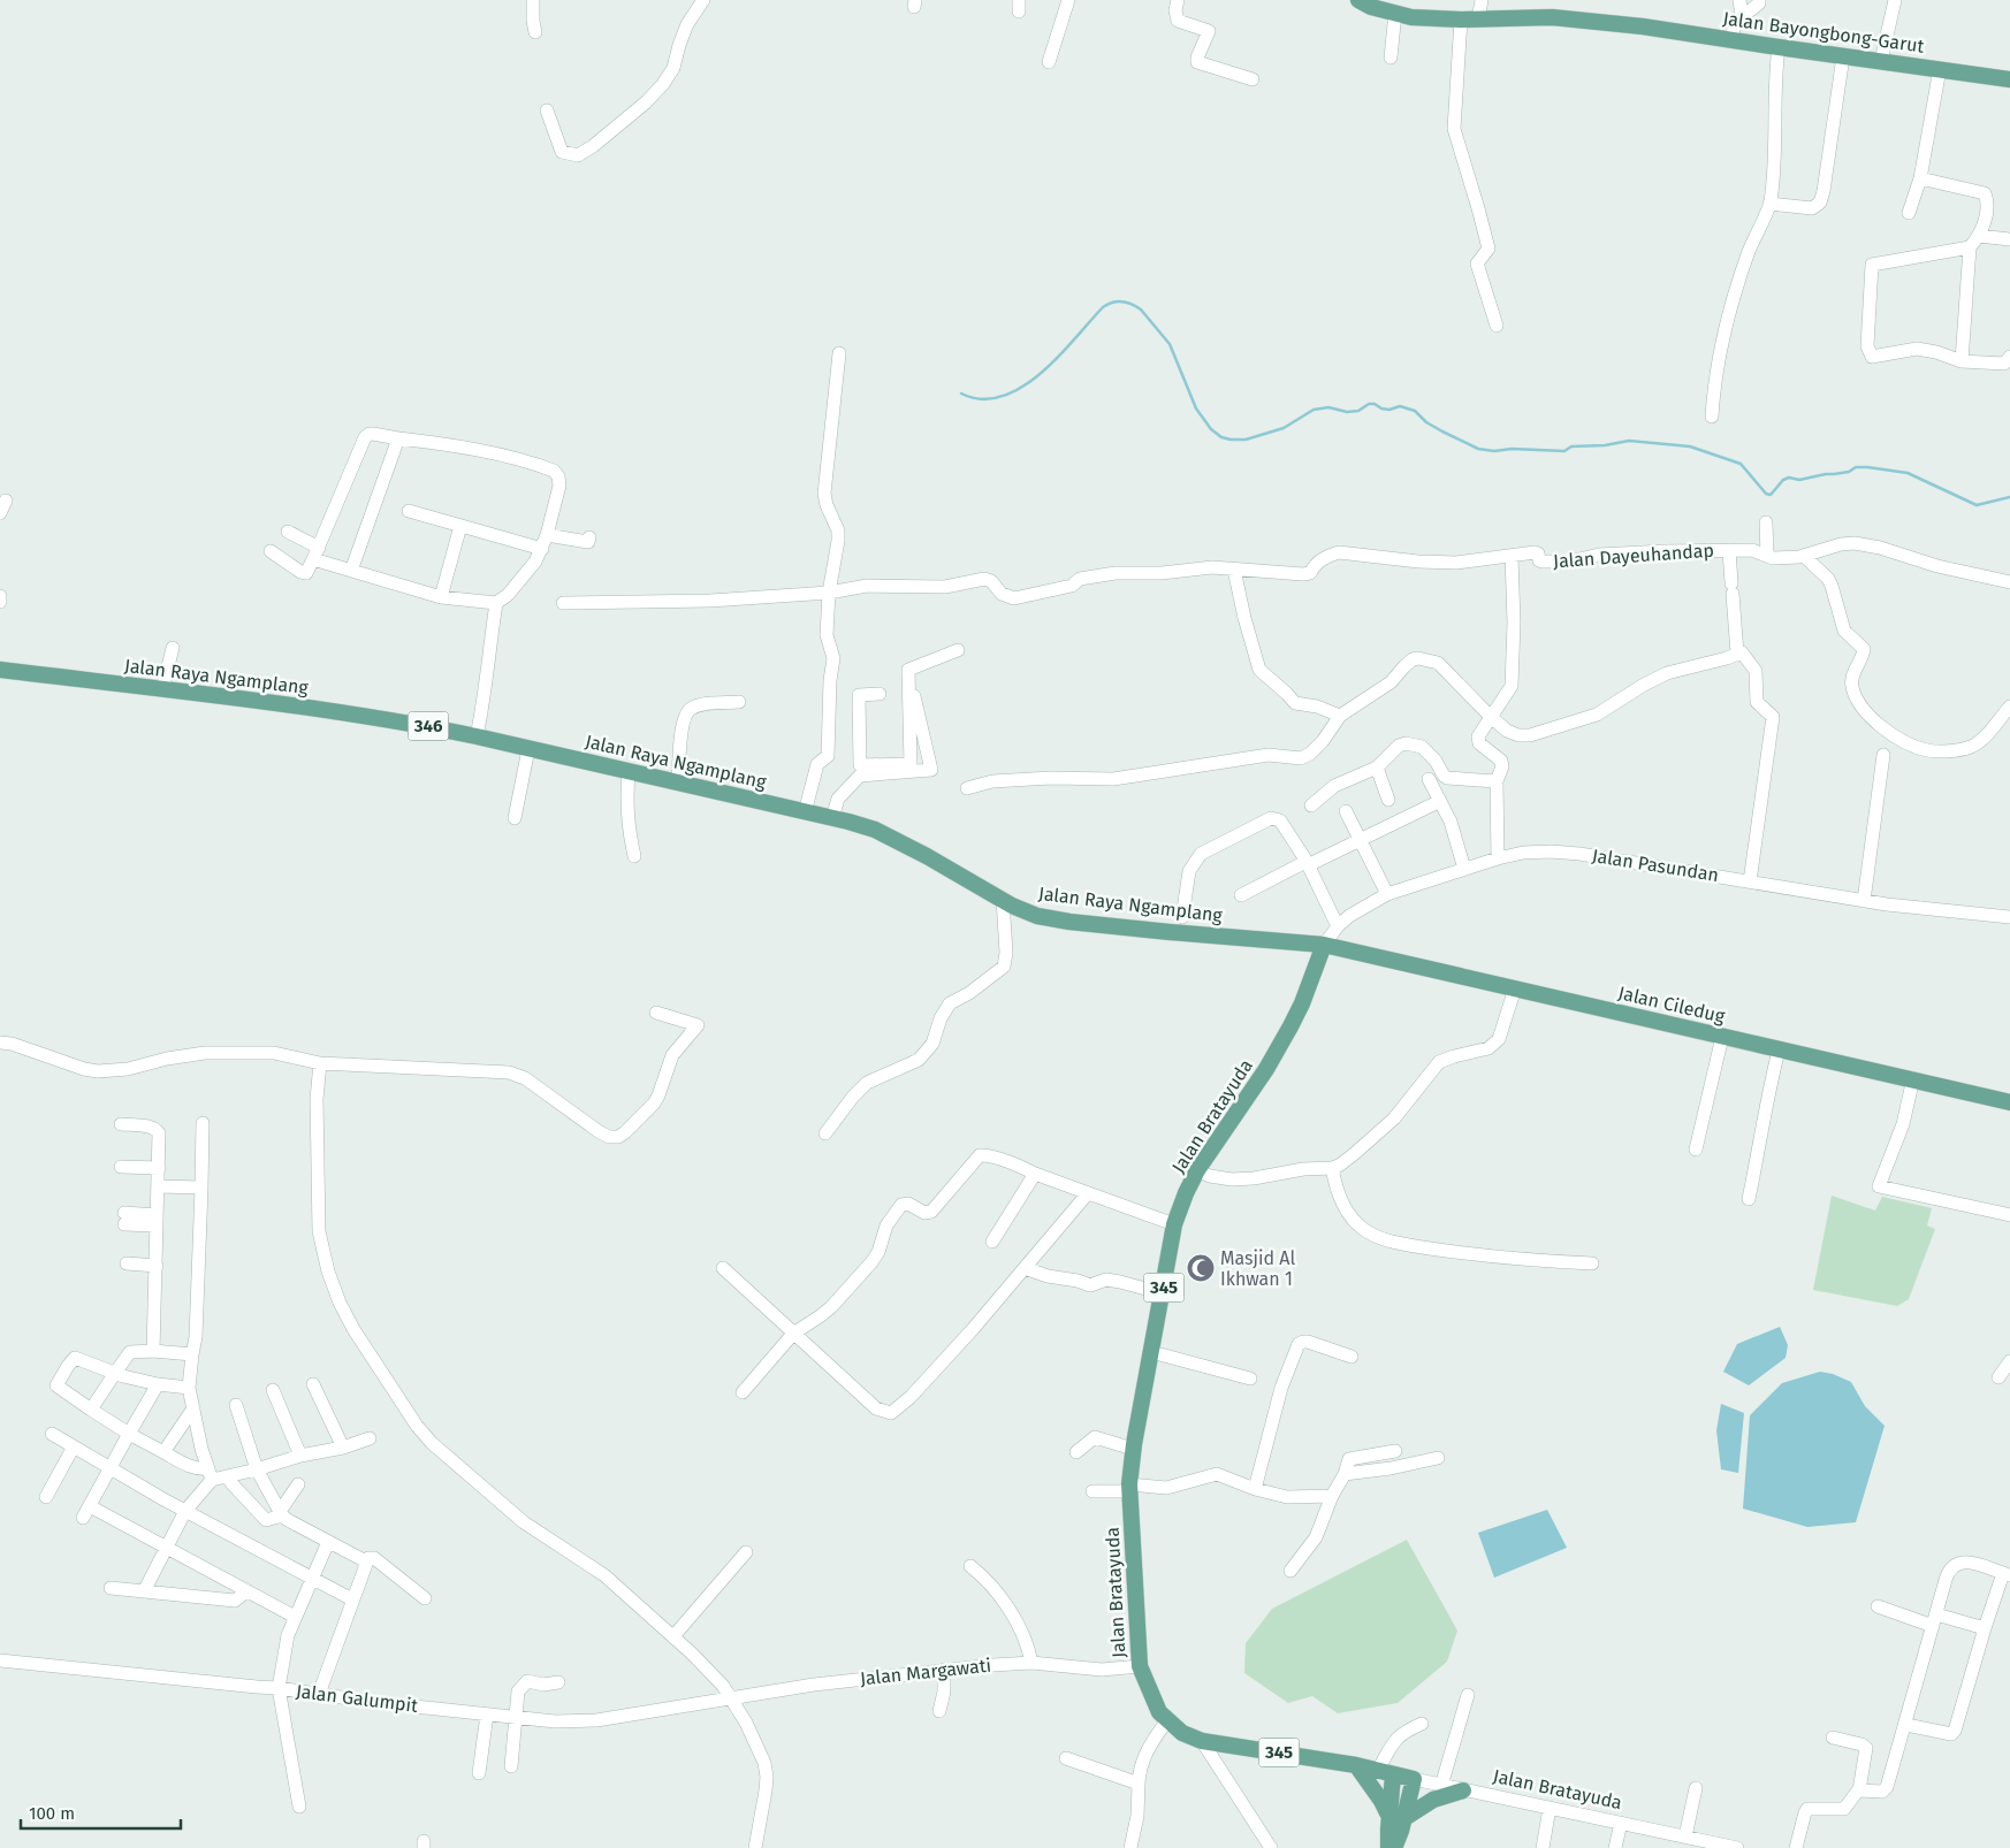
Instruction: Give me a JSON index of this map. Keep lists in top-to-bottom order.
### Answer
{
  "streets": {
    "main road": [
      "Jalan Bayongbong-Garut",
      "Jalan Raya Ngamplang",
      "346",
      "Jalan Ciledug",
      "Jalan Bratayuda",
      "345"
    ],
    "street": [
      "Jalan Dayeuhandap",
      "Jalan Pasundan",
      "Jalan Margawati",
      "Jalan Galumpit"
    ]
  },
  "crossings": [
    ["Jalan Raya Ngamplang", "Jalan Pasundan"],
    ["Jalan Raya Ngamplang", "Jalan Ciledug"],
    ["Jalan Raya Ngamplang", "Jalan Bratayuda"],
    ["Jalan Pasundan", "Jalan Ciledug"],
    ["Jalan Pasundan", "Jalan Bratayuda"],
    ["Jalan Ciledug", "Jalan Bratayuda"],
    ["Jalan Bratayuda", "Jalan Margawati"],
    ["Jalan Margawati", "Jalan Galumpit"]
  ],
  "places": {
    "mosque": ["Masjid Al Ikhwan 1"]
  },
  "scale_bar": "100 m"
}
